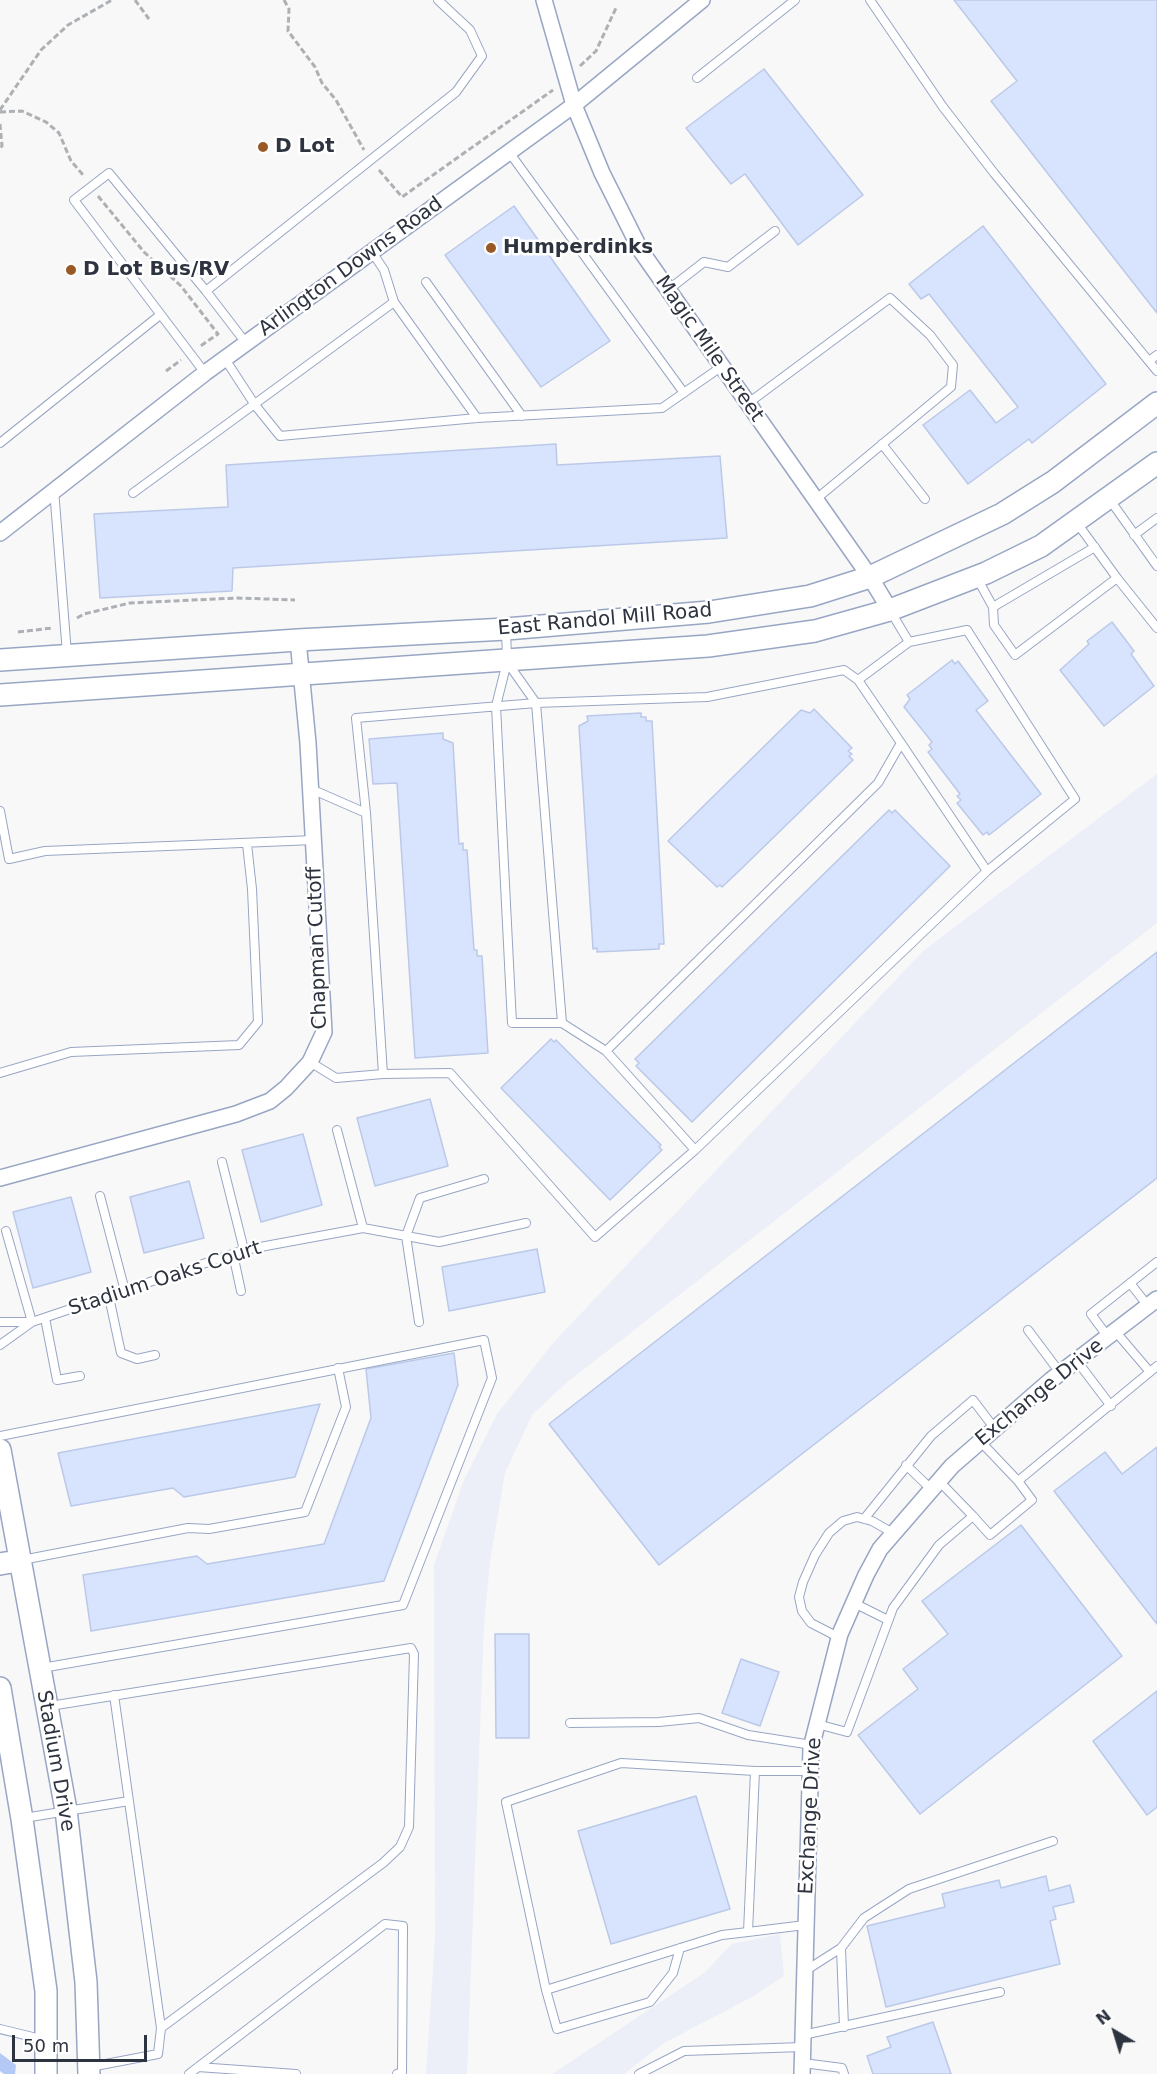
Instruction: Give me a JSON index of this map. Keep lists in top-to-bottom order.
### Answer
{
  "streets": {
    "main road": ["East Randol Mill Road", "Stadium Drive"],
    "street": [
      "Arlington Downs Road",
      "Magic Mile Street",
      "Chapman Cutoff",
      "Exchange Drive"
    ],
    "lane": ["Stadium Oaks Court"]
  },
  "crossings": [
    ["Arlington Downs Road", "Magic Mile Street"],
    ["Magic Mile Street", "East Randol Mill Road"],
    ["East Randol Mill Road", "Chapman Cutoff"]
  ],
  "places": ["D Lot", "Humperdinks", "D Lot Bus/RV"],
  "scale_bar": "50 m",
  "north": "top left"
}
